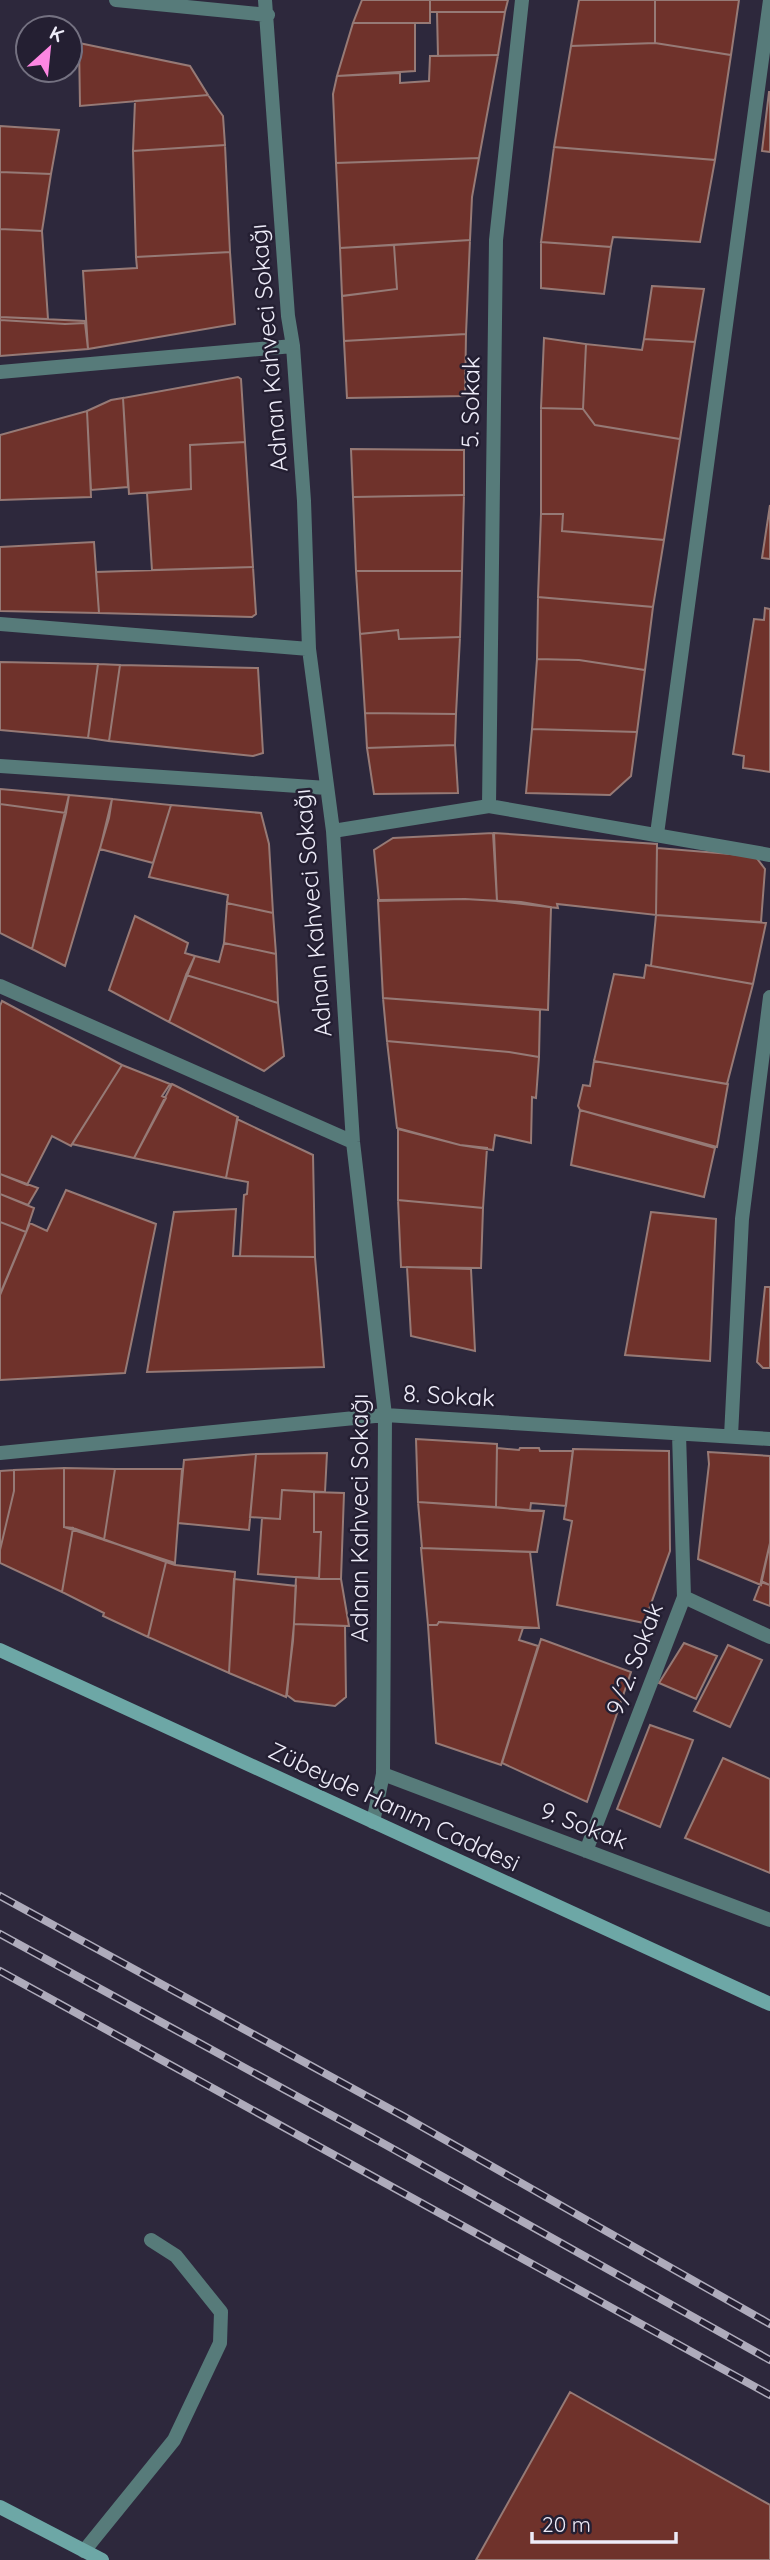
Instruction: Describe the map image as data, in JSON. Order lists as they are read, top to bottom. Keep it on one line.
{"streets":{"main road":["Zübeyde Hanım Caddesi"],"street":["Adnan Kahveci Sokağı","5. Sokak","8. Sokak","9/2. Sokak","9. Sokak"]},"crossings":[["Adnan Kahveci Sokağı","8. Sokak"],["Adnan Kahveci Sokağı","Zübeyde Hanım Caddesi"],["Adnan Kahveci Sokağı","9. Sokak"],["8. Sokak","9/2. Sokak"],["9/2. Sokak","9. Sokak"]],"scale_bar":"20 m","north":"top right"}
